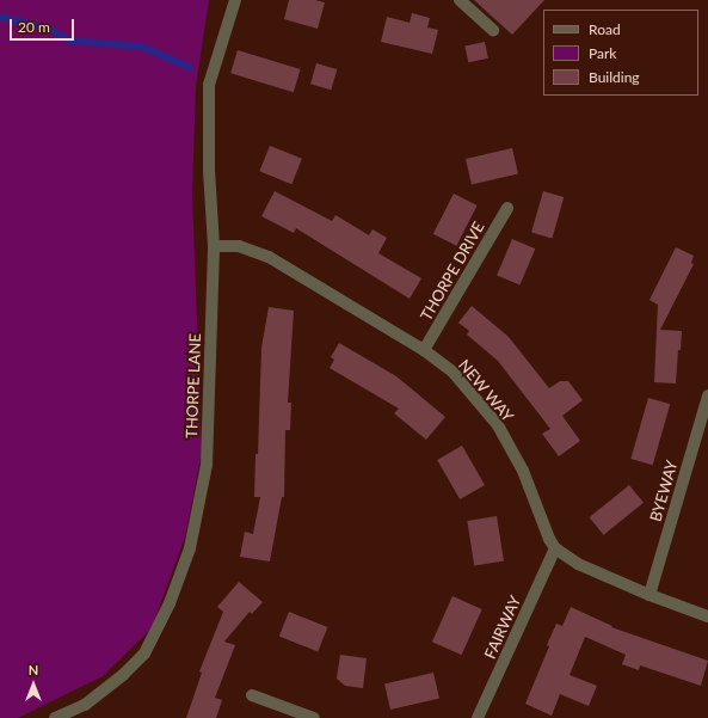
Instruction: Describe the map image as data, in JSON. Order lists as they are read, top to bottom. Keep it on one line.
{"streets":{"street":["THORPE DRIVE","THORPE LANE","NEW WAY","BYEWAY","FAIRWAY"]},"crossings":[["THORPE DRIVE","NEW WAY"],["THORPE LANE","NEW WAY"],["NEW WAY","BYEWAY"],["NEW WAY","FAIRWAY"]],"legend":["Road","Park","Building"],"scale_bar":"20 m","north":"top"}
